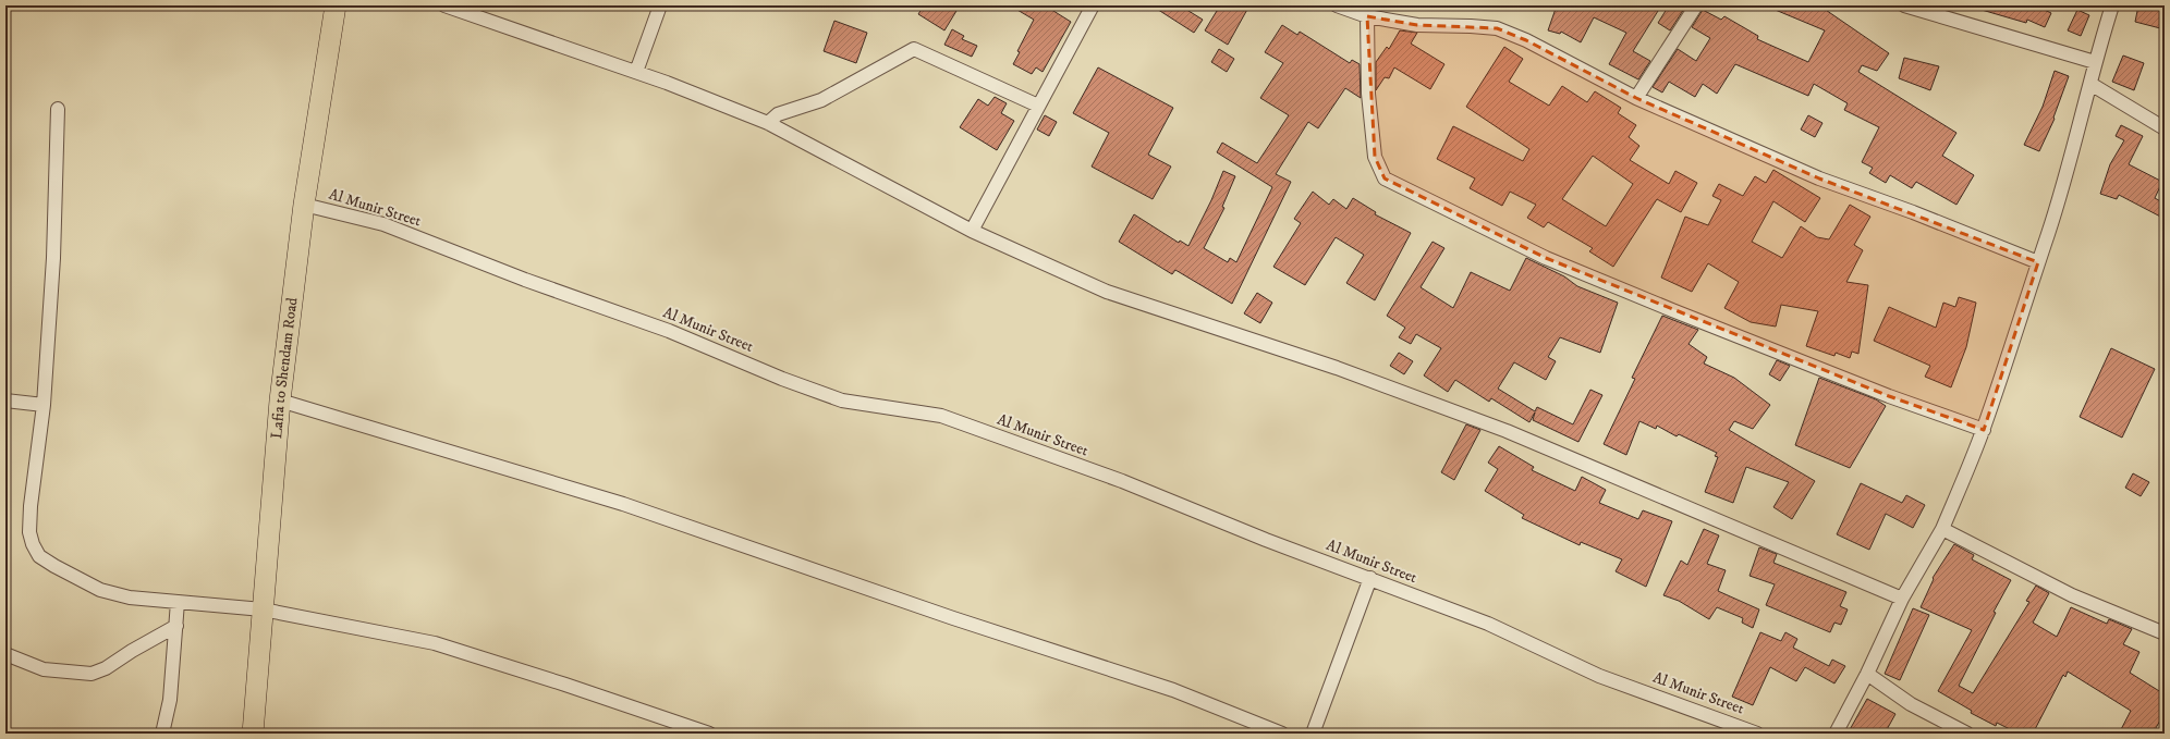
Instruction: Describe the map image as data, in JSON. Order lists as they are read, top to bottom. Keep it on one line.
{"streets":{"main road":["Lafia to Shendam Road"],"street":["Al Munir Street"]},"crossings":[["Al Munir Street","Lafia to Shendam Road"]]}
